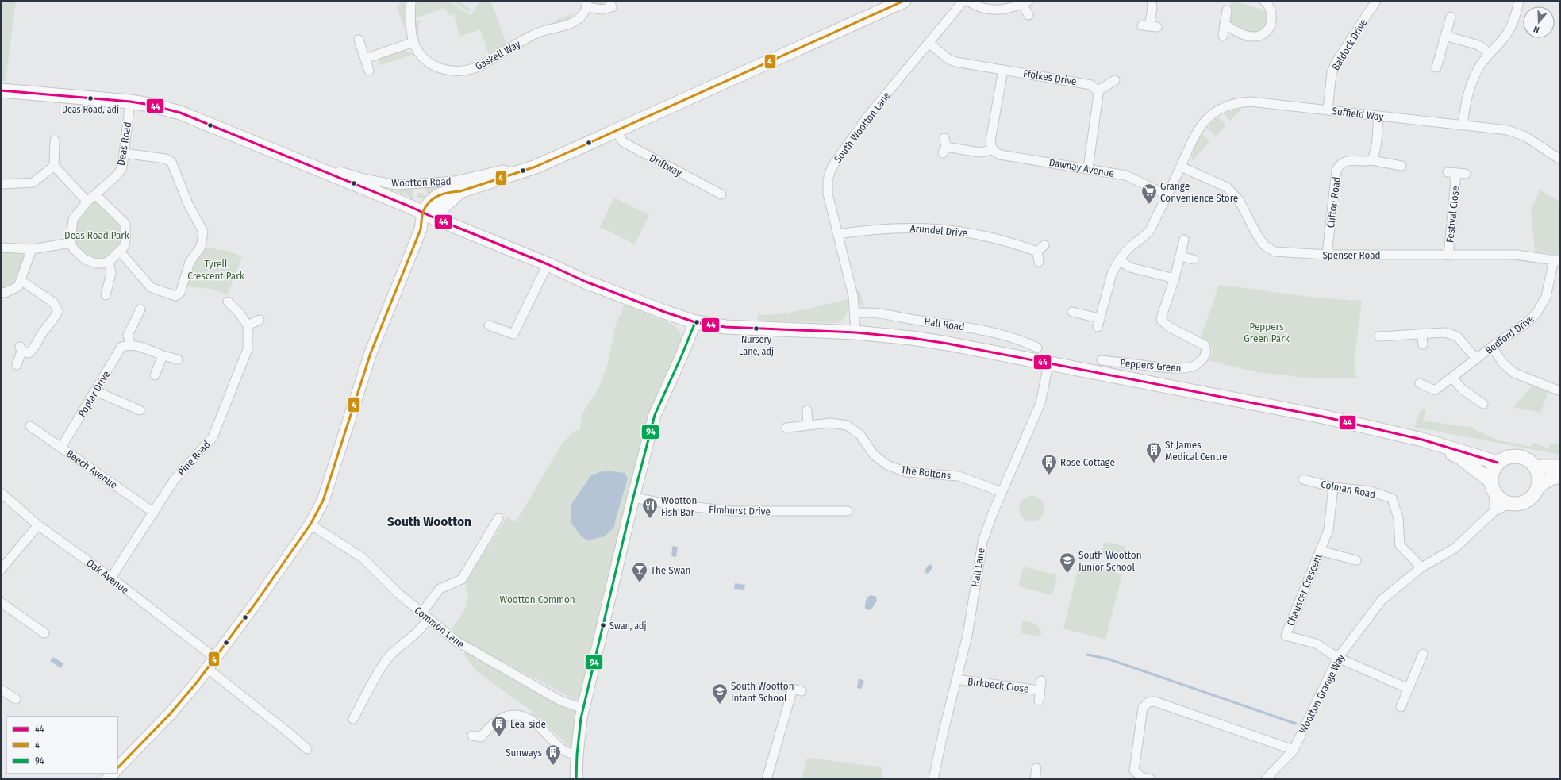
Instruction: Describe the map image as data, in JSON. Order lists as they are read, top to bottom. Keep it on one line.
{"streets":{"main road":["Wootton Road"],"street":["Baldock Drive","Gaskell Way","Ffolkes Drive","Suffield Way","South Wootton Lane","Deas Road","Driftway","Dawnay Avenue","Clifton Road","Festival Close","Arundel Drive","Spenser Road","Hall Road","Bedford Drive","Peppers Green","Poplar Drive","Pine Road","Beech Avenue","The Boltons","Colman Road","Elmhurst Drive","Hall Lane","Oak Avenue","Chauscer Crescent","Common Lane","Birkbeck Close","Wootton Grange Way"]},"crossings":[["Baldock Drive","Suffield Way"],["Ffolkes Drive","South Wootton Lane"],["Suffield Way","Spenser Road"],["South Wootton Lane","Arundel Drive"],["South Wootton Lane","Hall Road"],["Driftway","Wootton Road"],["Clifton Road","Spenser Road"],["Festival Close","Spenser Road"],["Spenser Road","Bedford Drive"],["Poplar Drive","Beech Avenue"],["Pine Road","Beech Avenue"],["Pine Road","Oak Avenue"],["The Boltons","Hall Lane"],["Colman Road","Chauscer Crescent"],["Colman Road","Wootton Grange Way"],["Hall Lane","Birkbeck Close"],["Chauscer Crescent","Wootton Grange Way"]],"districts":["South Wootton"],"parks":["Deas Road Park","Tyrell Crescent Park","Peppers Green Park","Wootton Common"],"places":{"other":["Deas Road, adj","Nursery Lane, adj","Swan, adj"],"supermarket":["Grange Convenience Store"],"building":["St James Medical Centre","Rose Cottage","Lea-side","Sunways"],"restaurant":["Wootton Fish Bar"],"school or university":["South Wootton Junior School","South Wootton Infant School"],"bar":["The Swan"]},"lines":["transit line 4","transit line 44","transit line 94"],"legend":["44","4","94"],"north":"bottom"}
